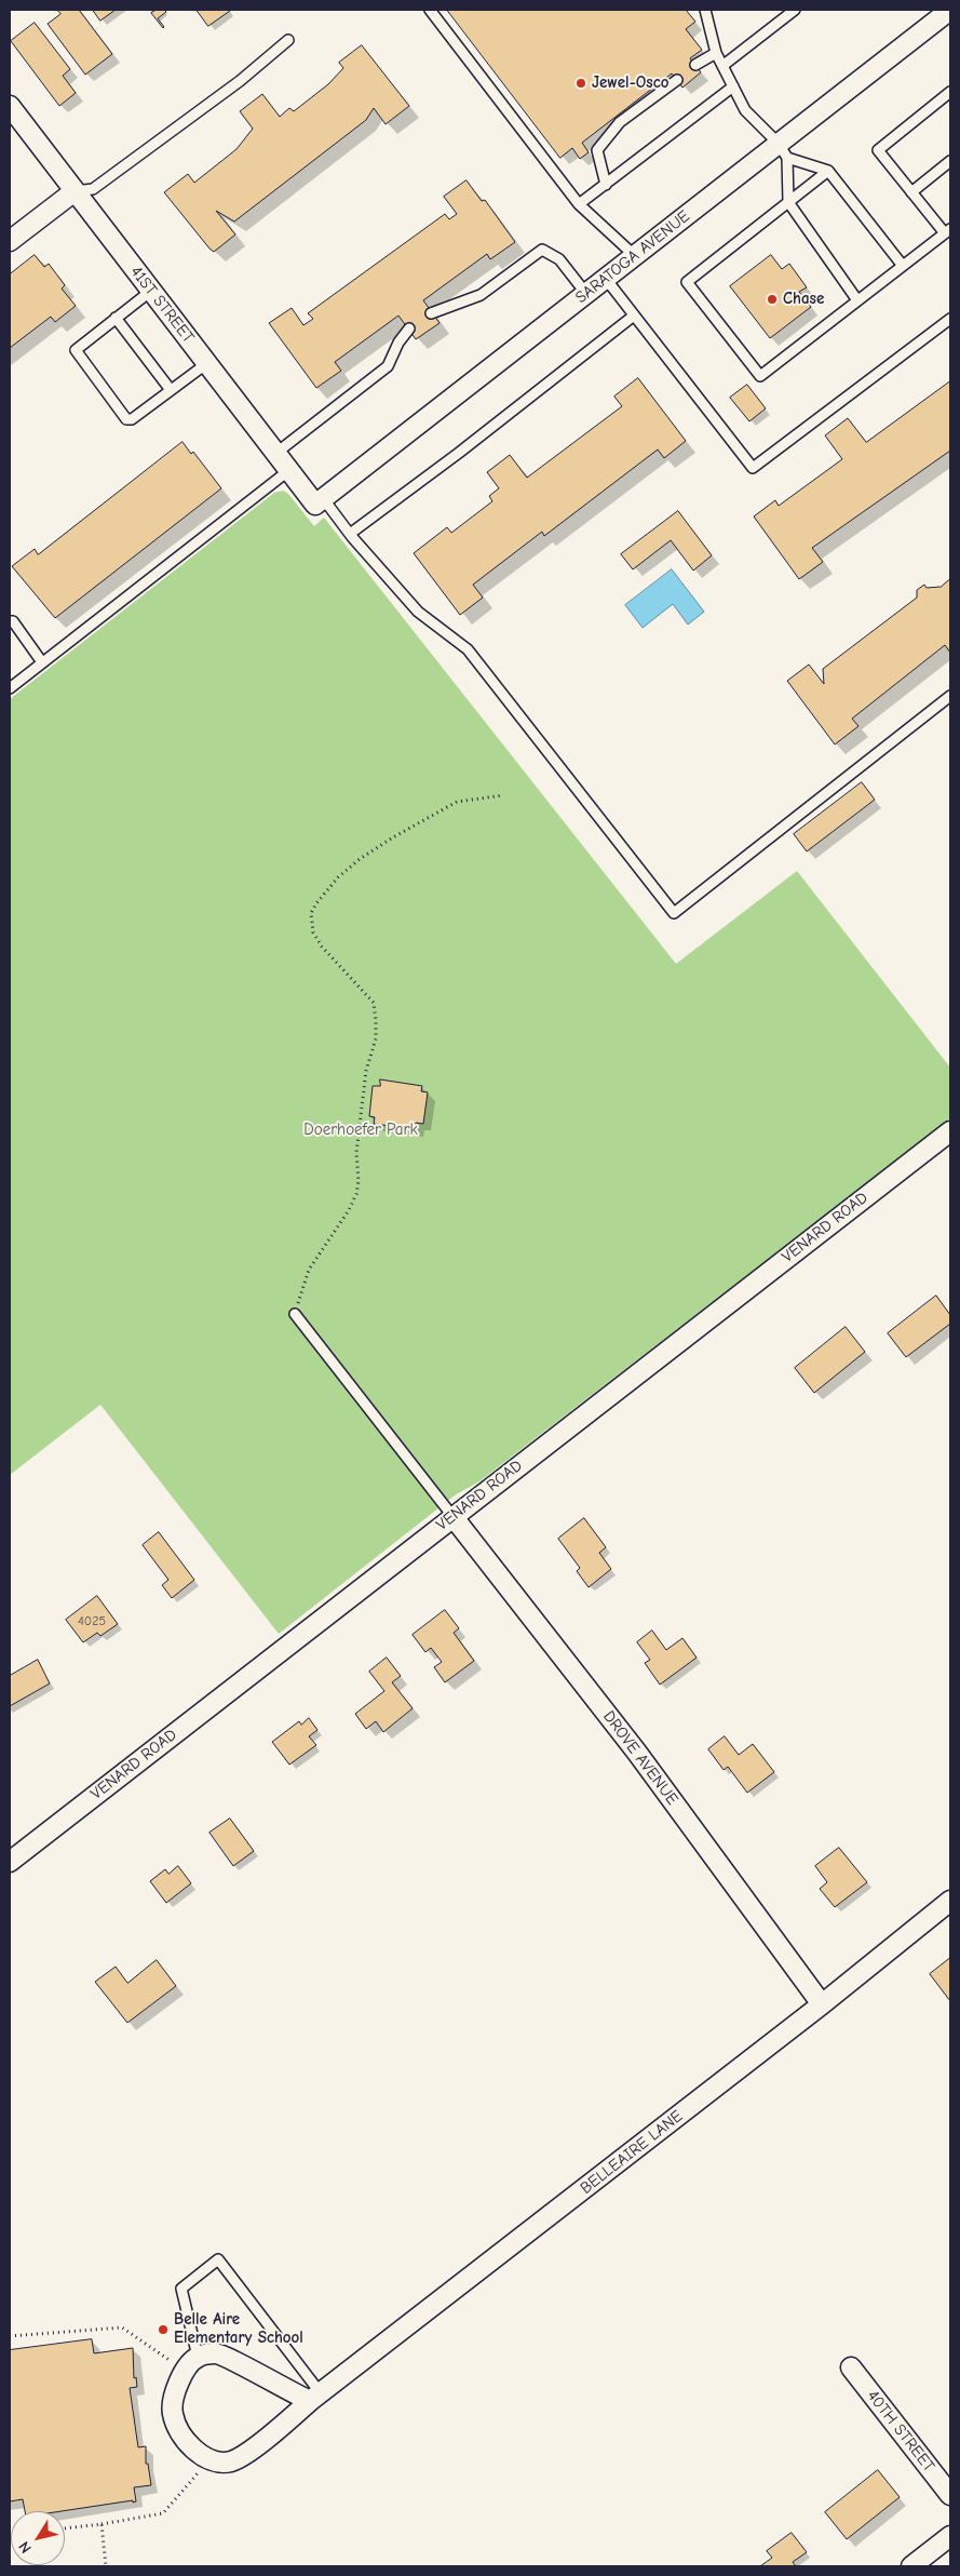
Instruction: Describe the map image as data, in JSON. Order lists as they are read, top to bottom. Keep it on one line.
{"streets":{"street":["SARATOGA AVENUE","41ST STREET","VENARD ROAD","DROVE AVENUE","BELLEAIRE LANE","40TH STREET"]},"crossings":[["SARATOGA AVENUE","41ST STREET"],["VENARD ROAD","DROVE AVENUE"],["DROVE AVENUE","BELLEAIRE LANE"]],"parks":["Doerhoefer Park"],"places":["Jewel-Osco","Chase","Belle Aire Elementary School"],"house_numbers":["4025"],"north":"bottom left"}
